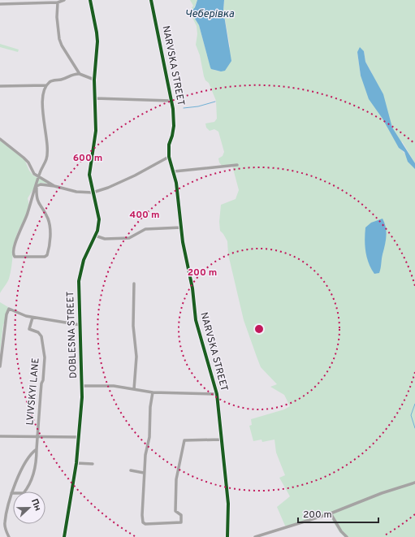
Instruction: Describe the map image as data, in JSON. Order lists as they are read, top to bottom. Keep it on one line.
{"streets":{"street":["NARVSKA STREET","DOBLESNA STREET","LVIVSKYI LANE"]},"crossings":[["NARVSKA STREET","DOBLESNA STREET"],["DOBLESNA STREET","LVIVSKYI LANE"]],"water":["Чеберівка"],"scale_bar":"200 m","north":"right","rings":["600 m","400 m","200 m"]}
